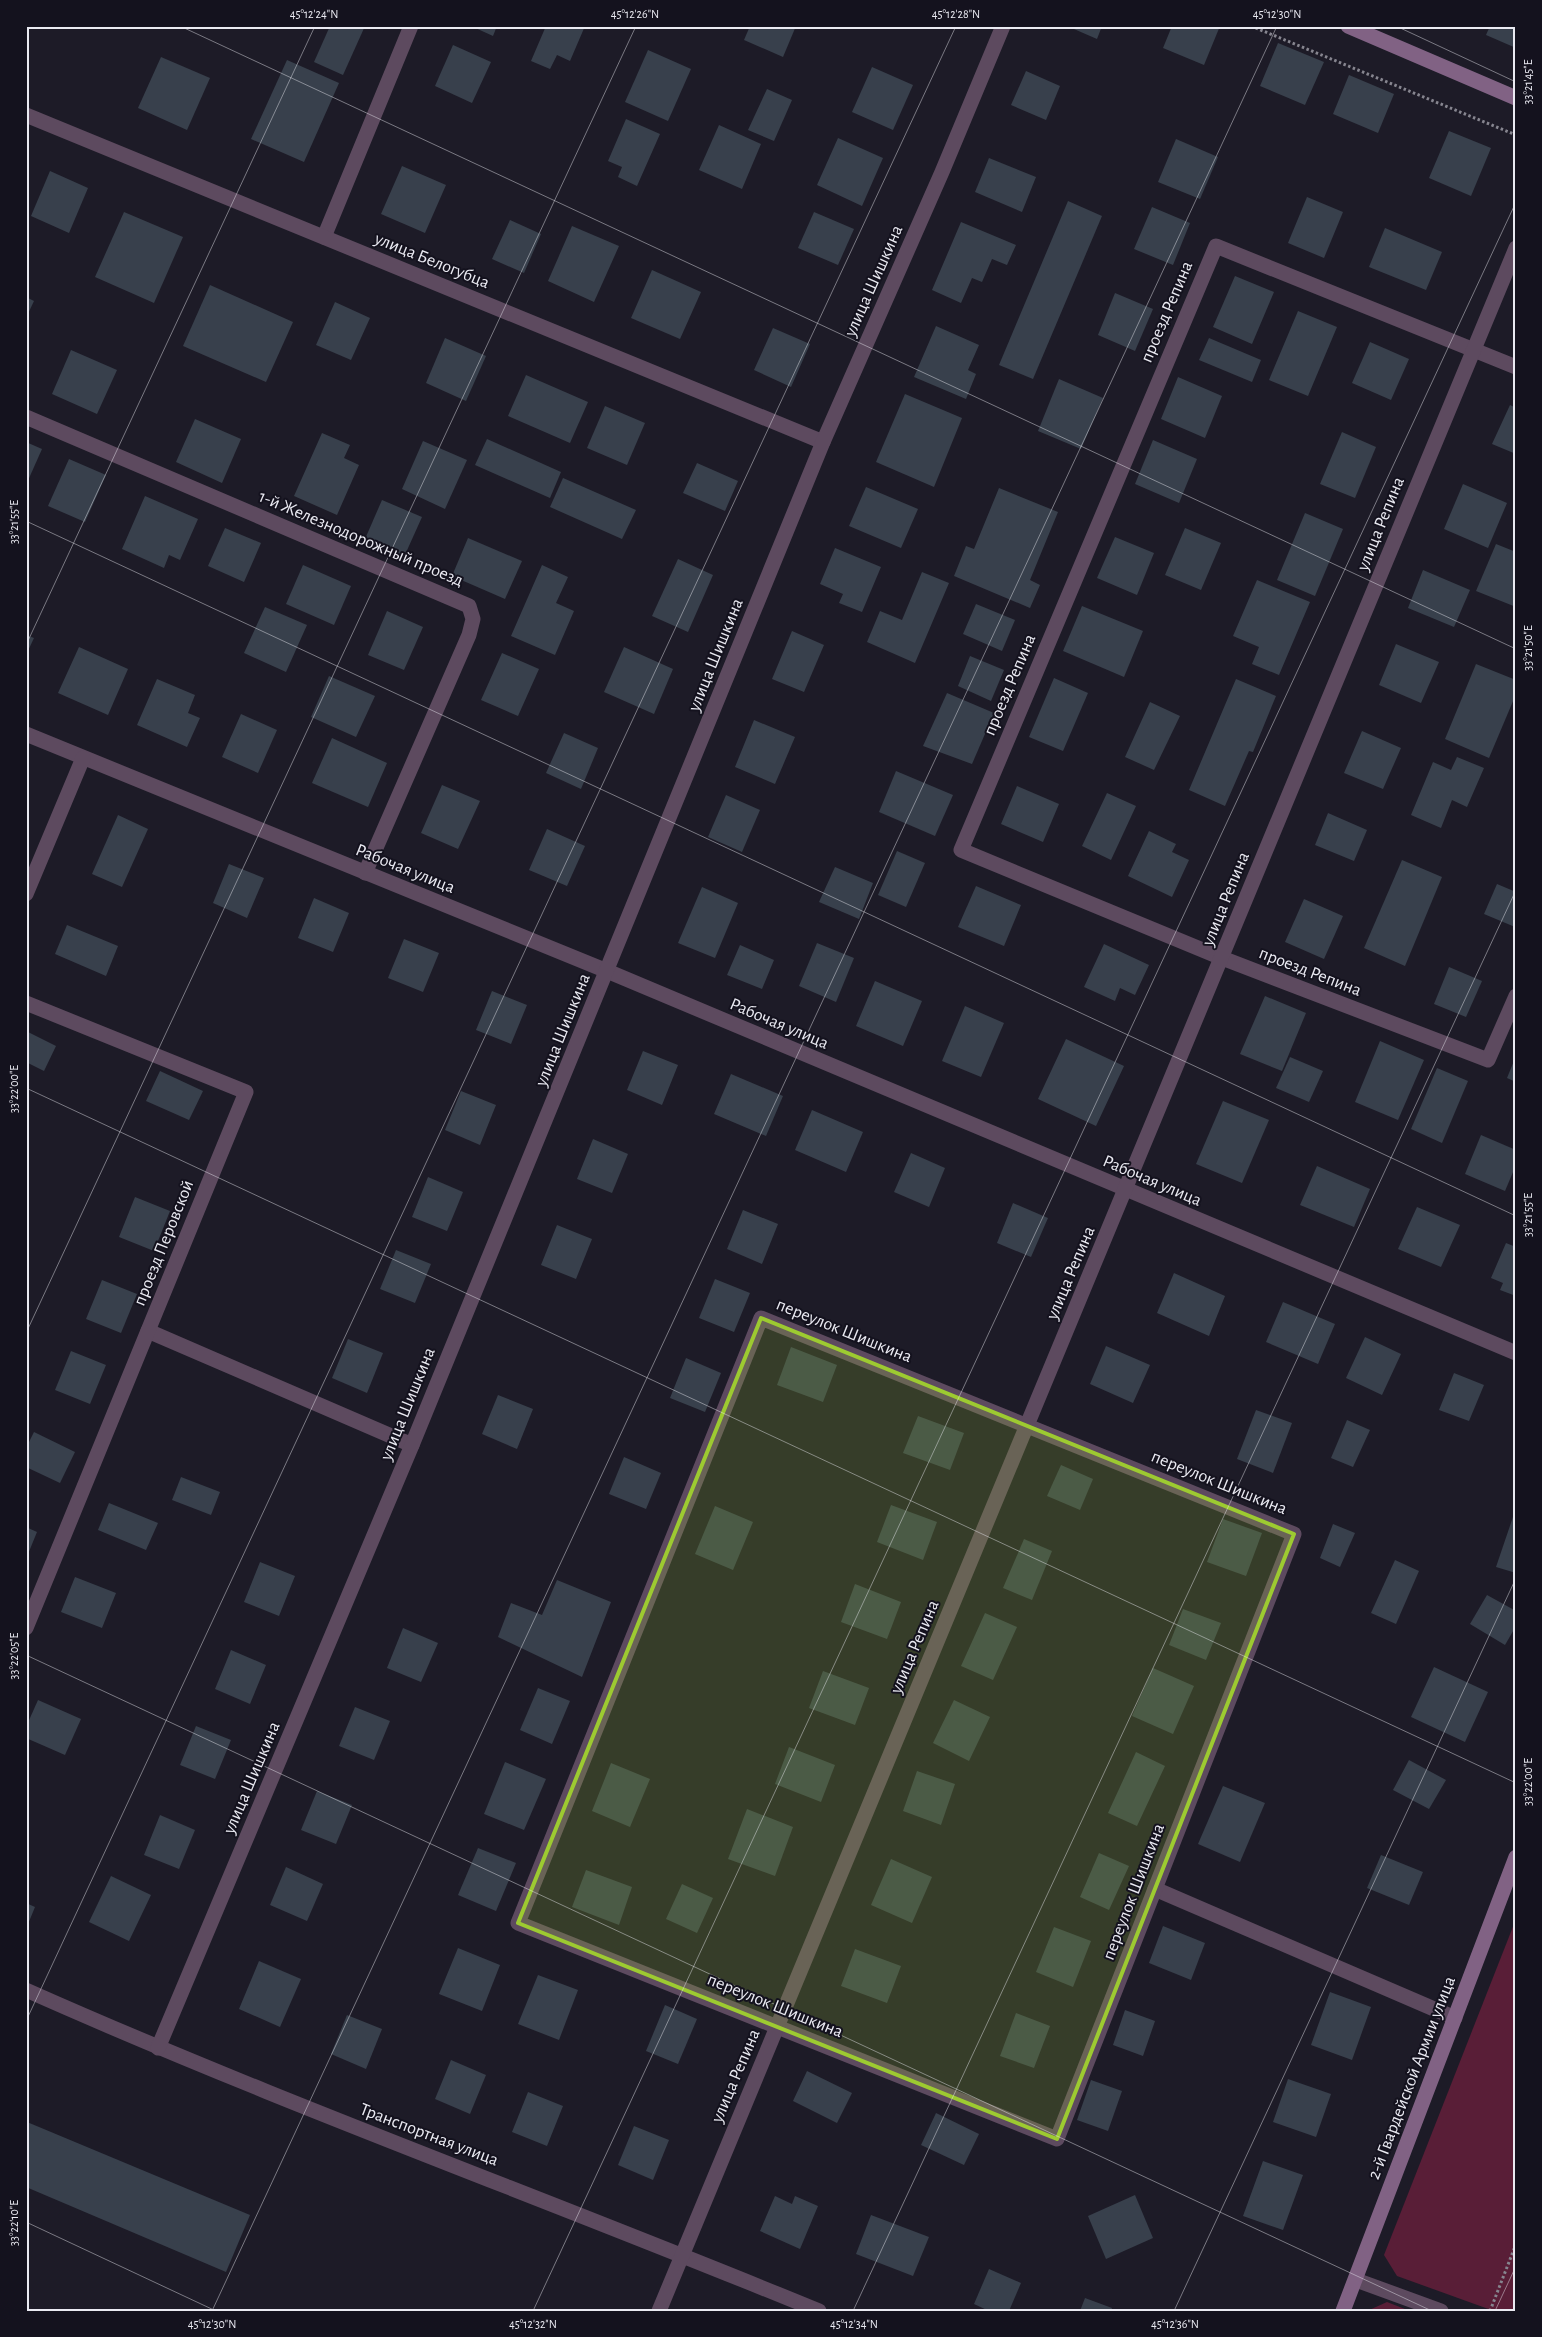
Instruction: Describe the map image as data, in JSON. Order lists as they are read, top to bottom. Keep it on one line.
{"streets":{"main road":["2-й Гвардейской Армии улица"],"street":["улица Белогубца","улица Шишкина","проезд Репина","улица Репина","1-й Железнодорожный проезд","Рабочая улица","проезд Перовской","переулок Шишкина","Транспортная улица"]},"crossings":[["улица Белогубца","улица Шишкина"],["улица Шишкина","Рабочая улица"],["улица Шишкина","Транспортная улица"],["проезд Репина","улица Репина"],["улица Репина","Рабочая улица"],["улица Репина","переулок Шишкина"],["улица Репина","Транспортная улица"],["1-й Железнодорожный проезд","Рабочая улица"]],"coordinates":["45°12'24\"N","45°12'26\"N","45°12'28\"N","45°12'30\"N","33°21'45\"E","33°21'55\"E","33°21'50\"E","33°22'00\"E","33°22'05\"E","33°22'10\"E","45°12'32\"N","45°12'34\"N","45°12'36\"N"]}
